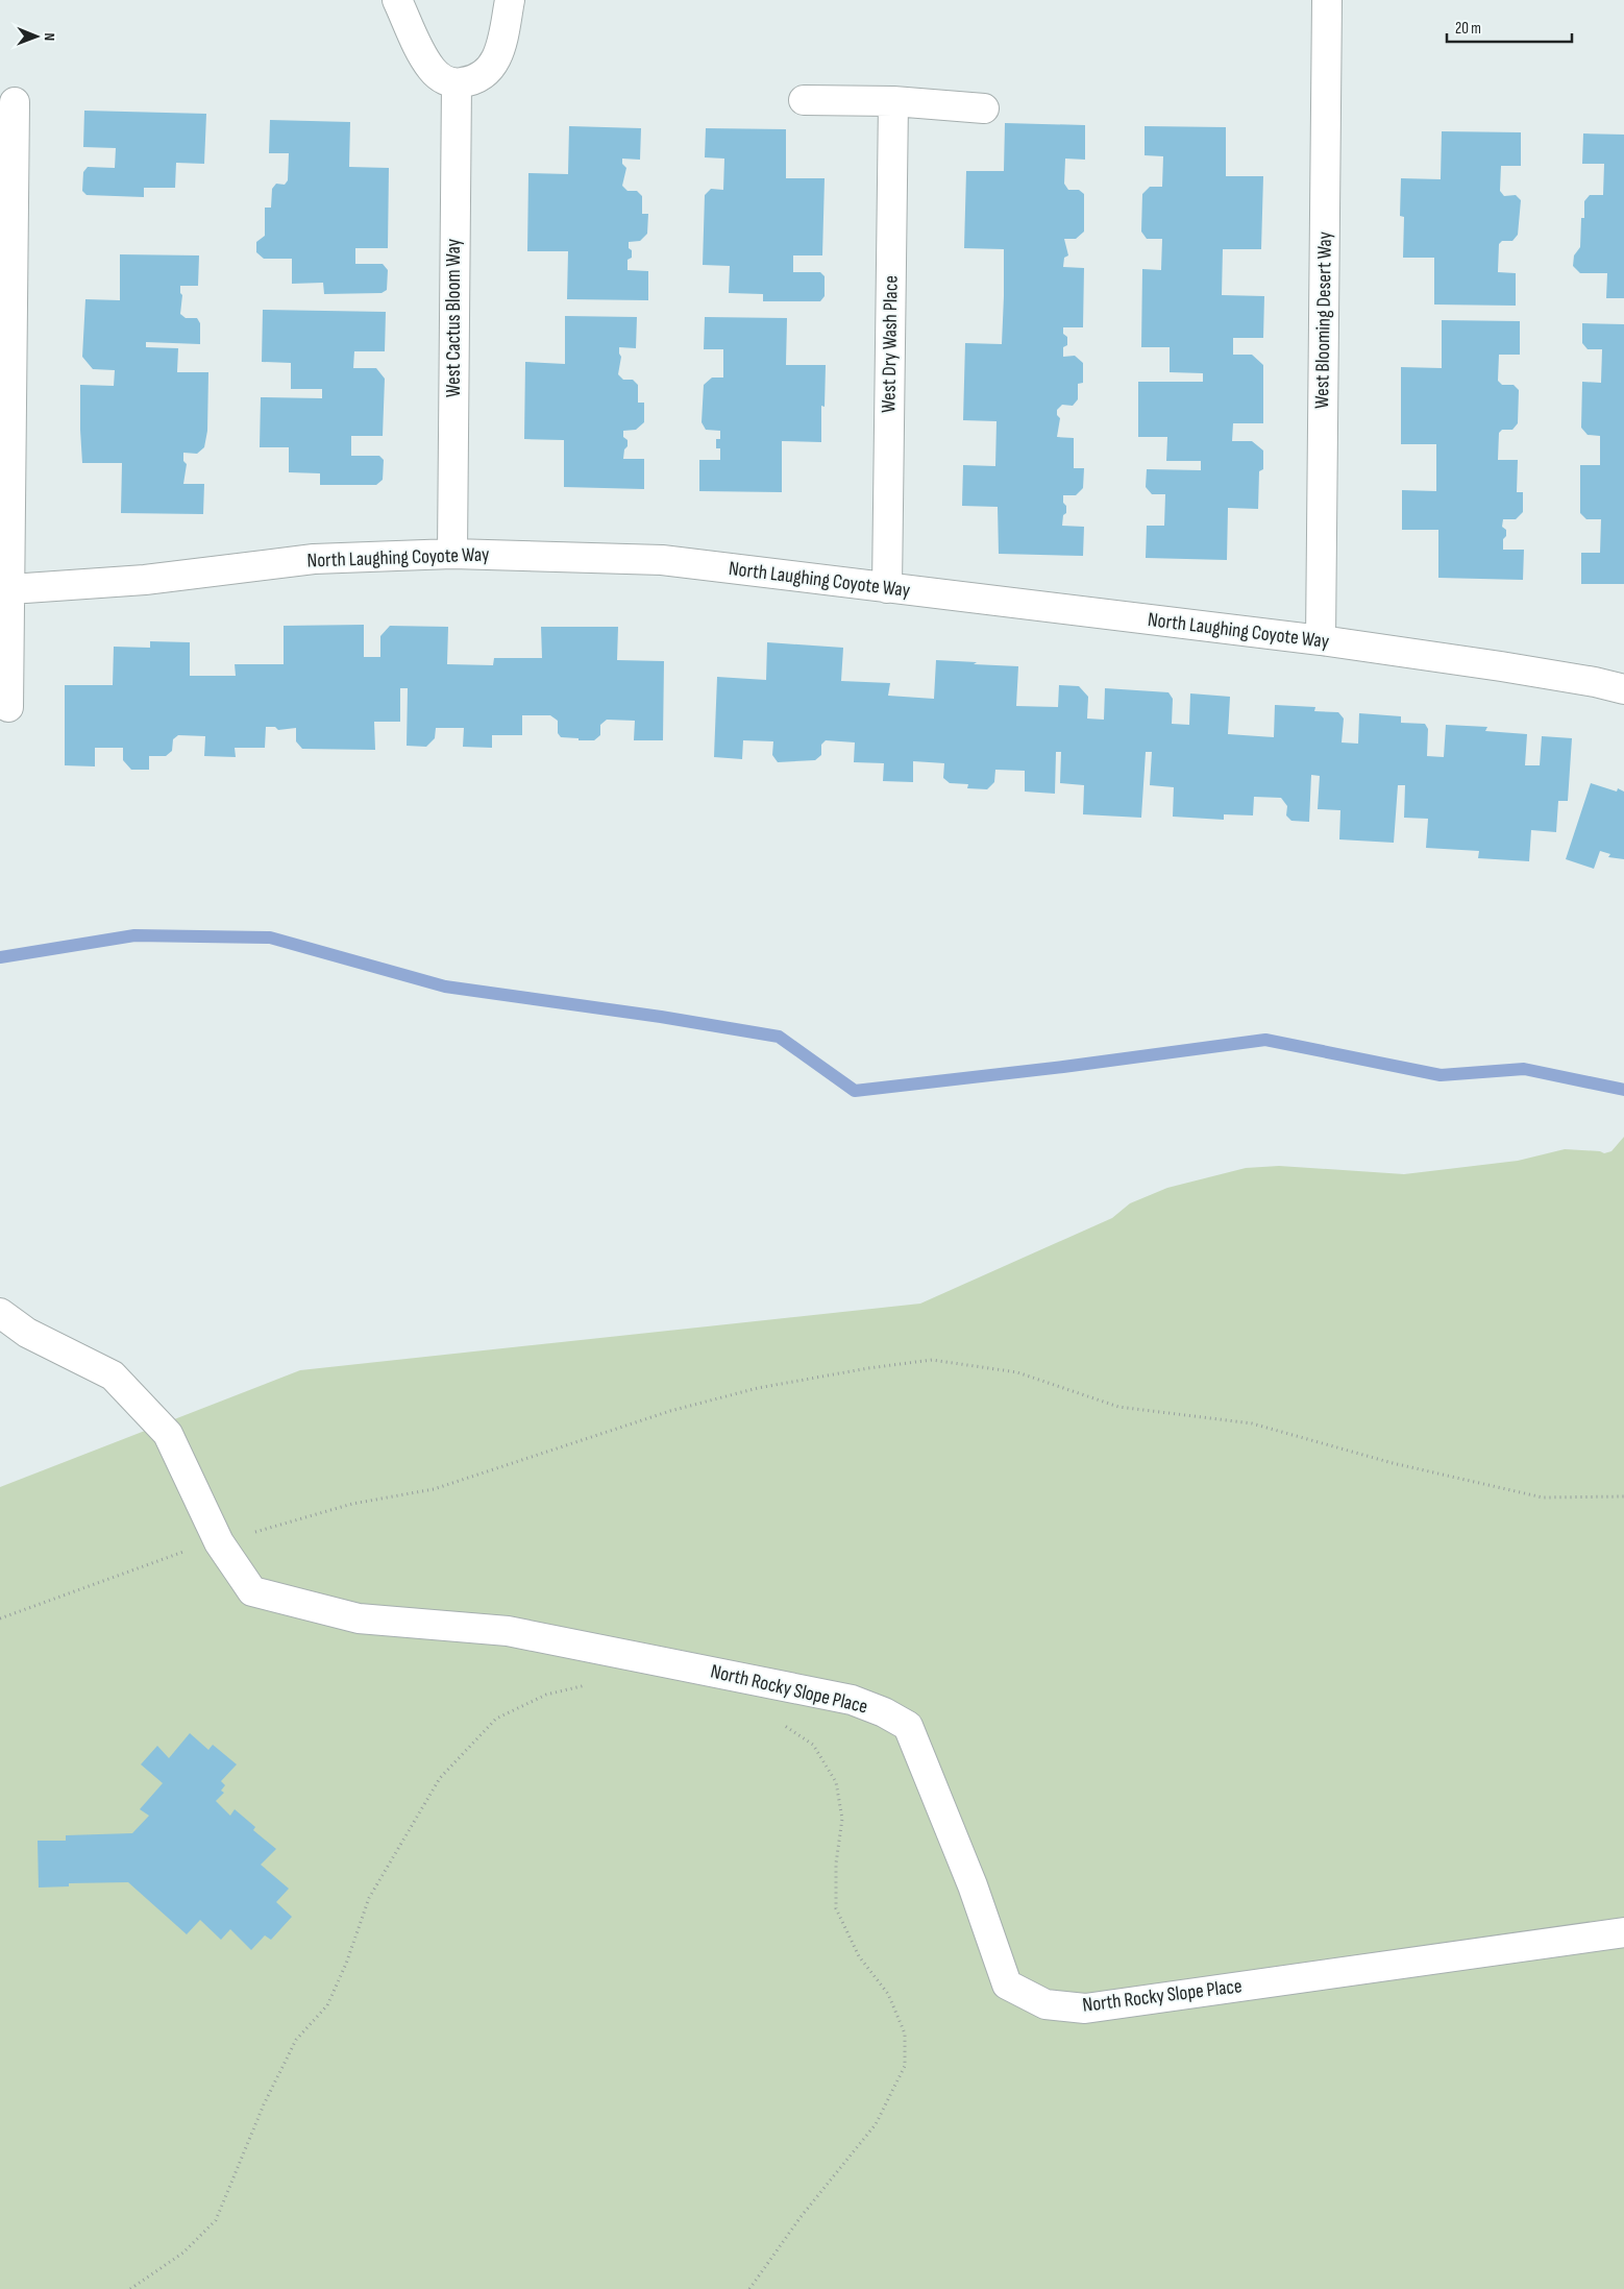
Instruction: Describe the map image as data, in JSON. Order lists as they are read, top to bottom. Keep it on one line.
{"streets":{"street":["West Cactus Bloom Way","West Blooming Desert Way","West Dry Wash Place","North Laughing Coyote Way","North Rocky Slope Place"]},"crossings":[["West Cactus Bloom Way","North Laughing Coyote Way"],["West Blooming Desert Way","North Laughing Coyote Way"],["West Dry Wash Place","North Laughing Coyote Way"]],"scale_bar":"20 m","north":"right"}
